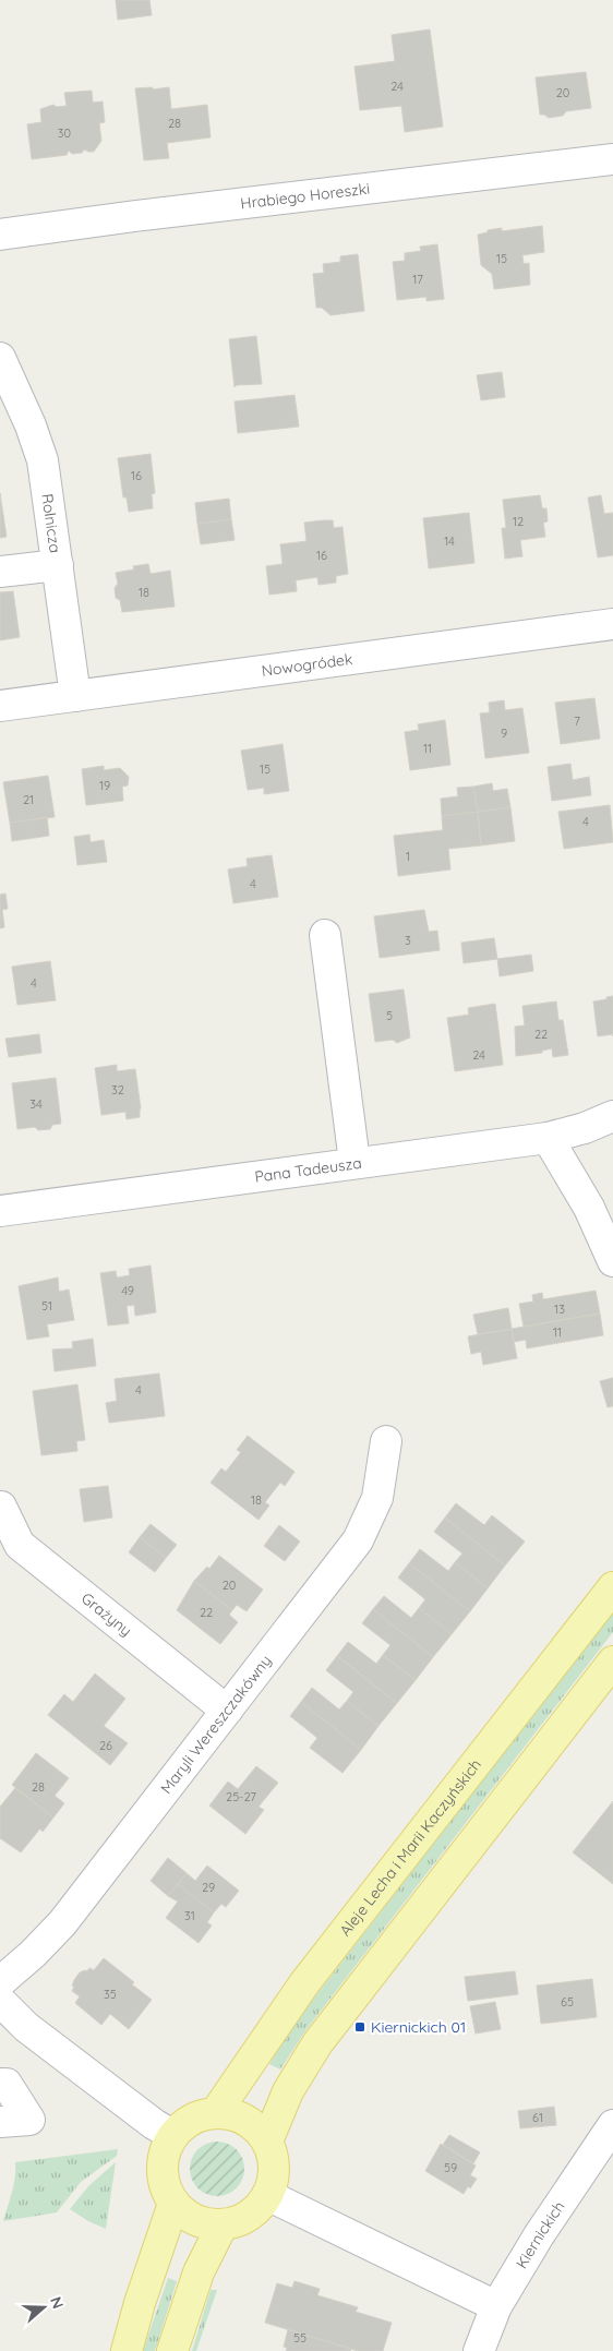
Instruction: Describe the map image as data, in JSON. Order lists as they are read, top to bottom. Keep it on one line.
{"streets":{"main road":["Aleje Lecha i Marii Kaczyńskich"],"street":["Hrabiego Horeszki","Rolnicza","Nowogródek","Pana Tadeusza","Grażyny","Maryli Wereszczakówny","Kiernickich"]},"crossings":[["Rolnicza","Nowogródek"],["Grażyny","Maryli Wereszczakówny"]],"places":{"transit":["Kiernickich 01"]},"house_numbers":["24","20","28","30","15","17","16","12","14","16","18","7","9","11","15","19","21","4","1","4","3","4","5","22","24","32","34","49","51","13","11","4","18","20","22","26","28","25-27","29","31","35","65","61","59","55"],"north":"right"}
